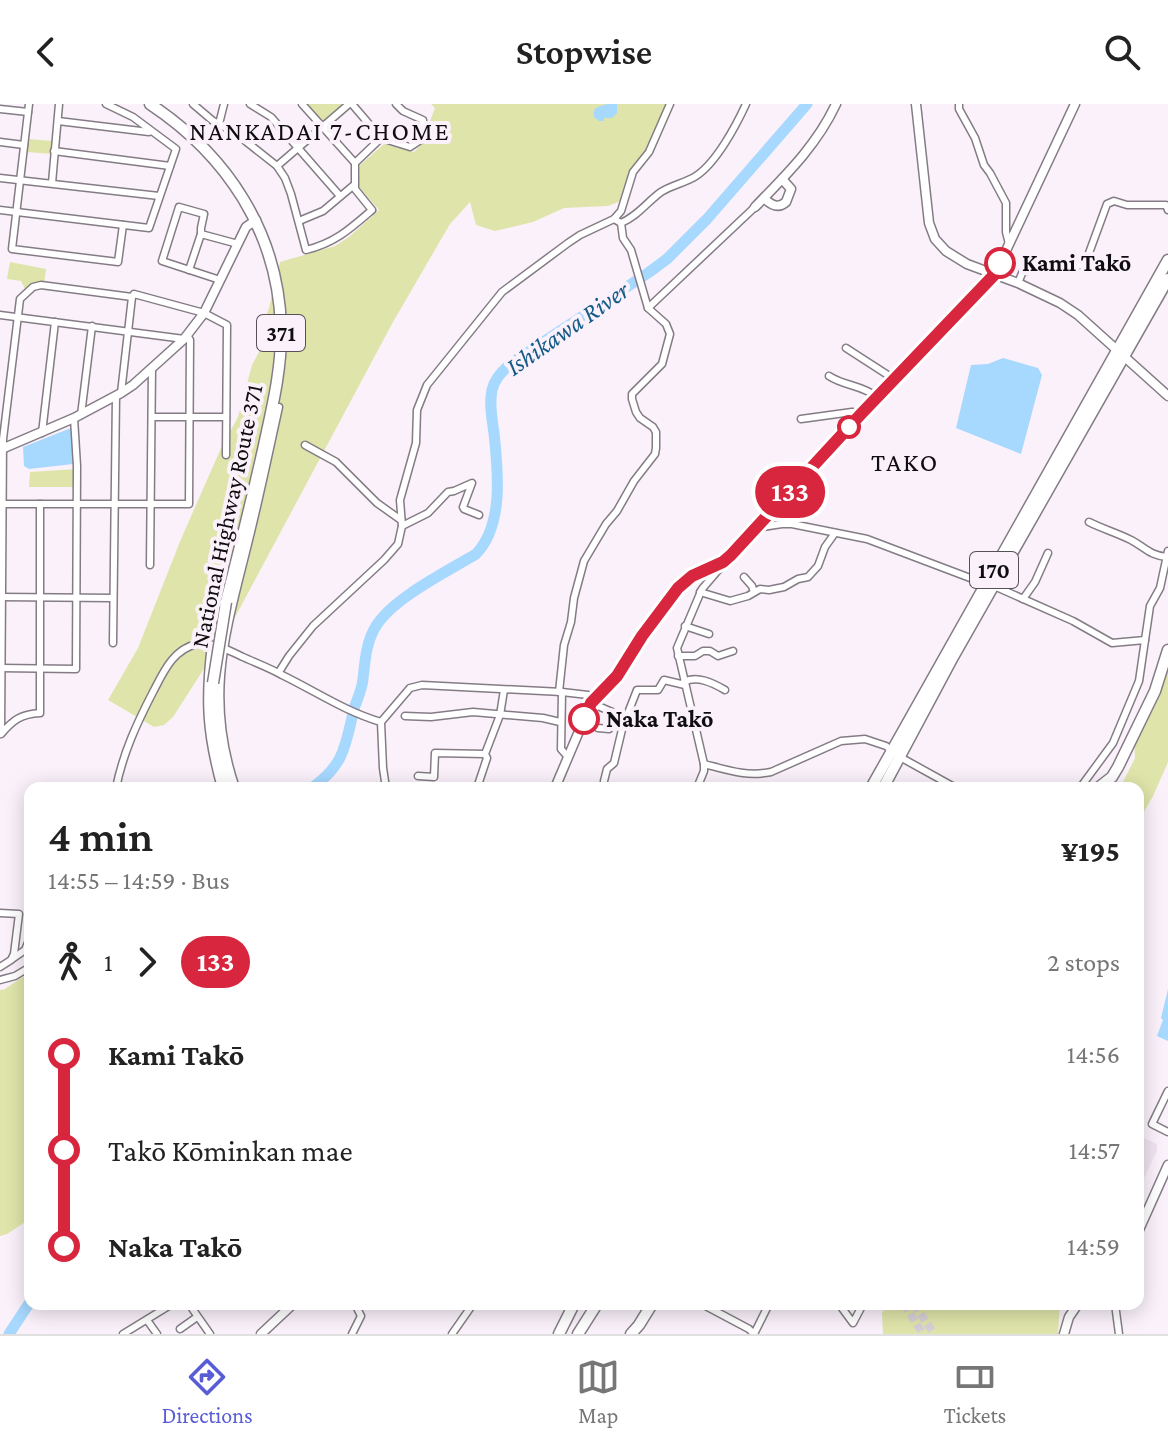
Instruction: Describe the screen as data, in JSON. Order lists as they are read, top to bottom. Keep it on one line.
{"streets":{"highway":["371","National Highway Route 371","170"]},"crossings":[["371","National Highway Route 371"]],"districts":["NANKADAI 7-CHOME","TAKO"],"water":["Ishikawa River"],"places":["Kami Takō","Naka Takō"],"lines":["bus line 133"],"page":{"header":"Stopwise","on_map":"133","heading":["4 min","14:55 – 14:59 · Bus","¥195"],"legs":["1","133","2 stops"],"list":[{"name":"Kami Takō","value":"14:56"},{"name":"Takō Kōminkan mae","value":"14:57"},{"name":"Naka Takō","value":"14:59"}],"tabs":["Directions","Map","Tickets"]}}
